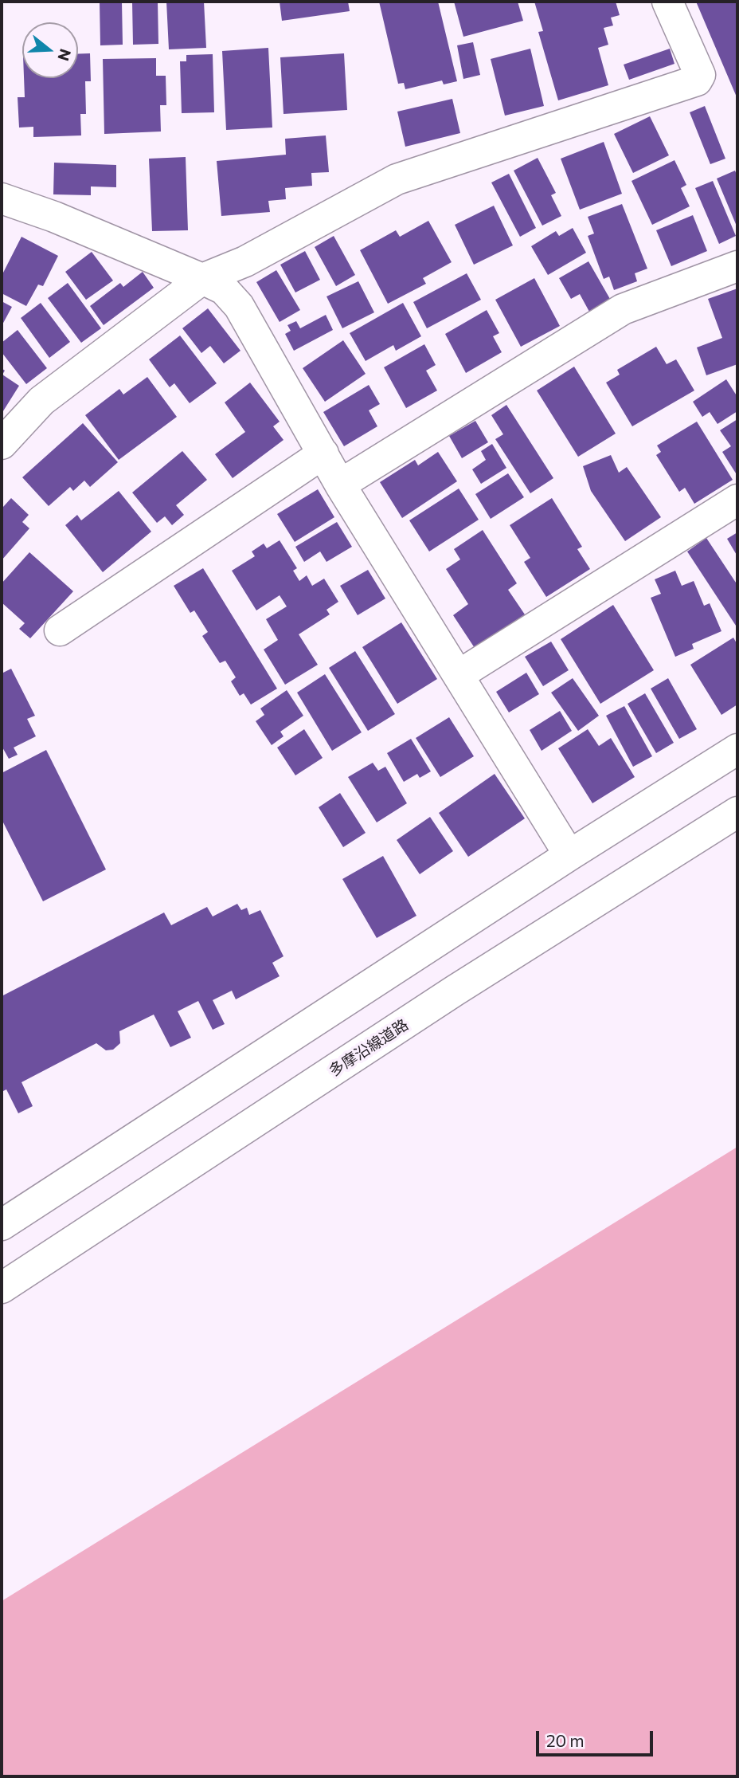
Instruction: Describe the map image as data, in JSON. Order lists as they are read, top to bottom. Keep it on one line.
{"streets":{"street":["多摩沿線道路"]},"scale_bar":"20 m","north":"right"}
